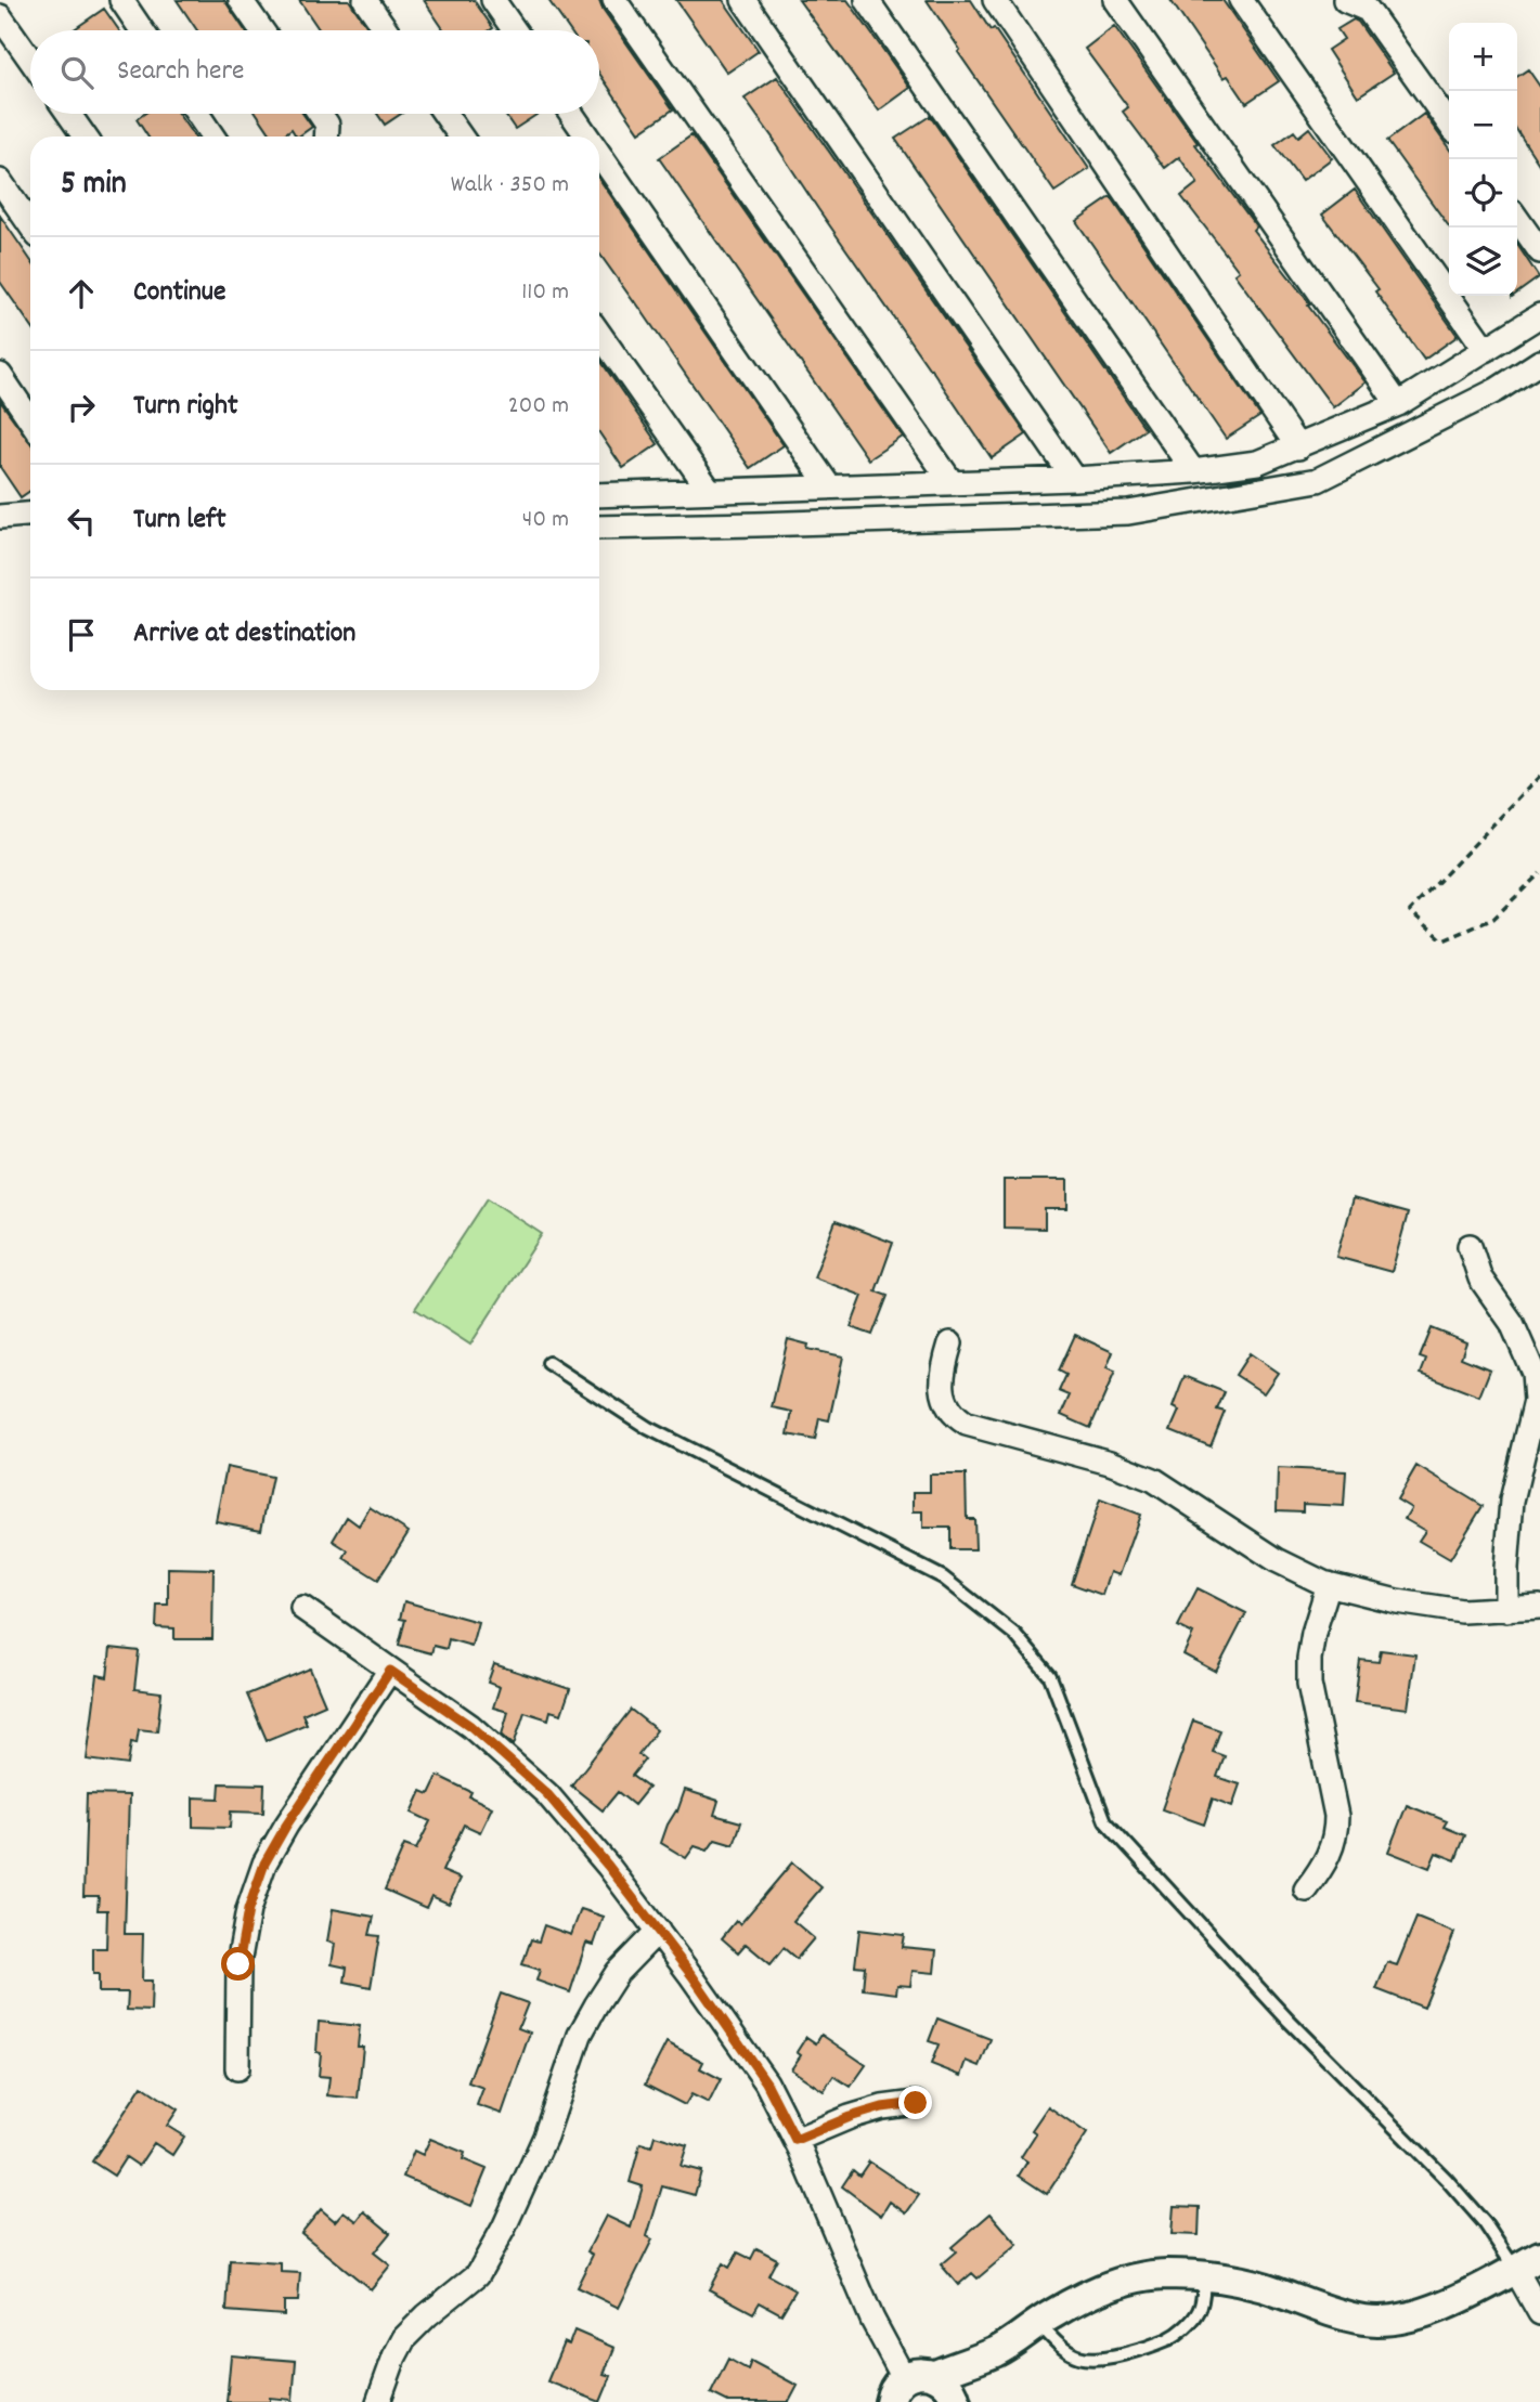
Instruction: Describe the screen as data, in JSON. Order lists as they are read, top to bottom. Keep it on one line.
{"page":{"map_buttons":["+","−"],"search":"Search here","heading":["5 min","Walk · 350 m"],"list":[["Continue","110 m"],["Turn right","200 m"],["Turn left","40 m"],"Arrive at destination"]}}
